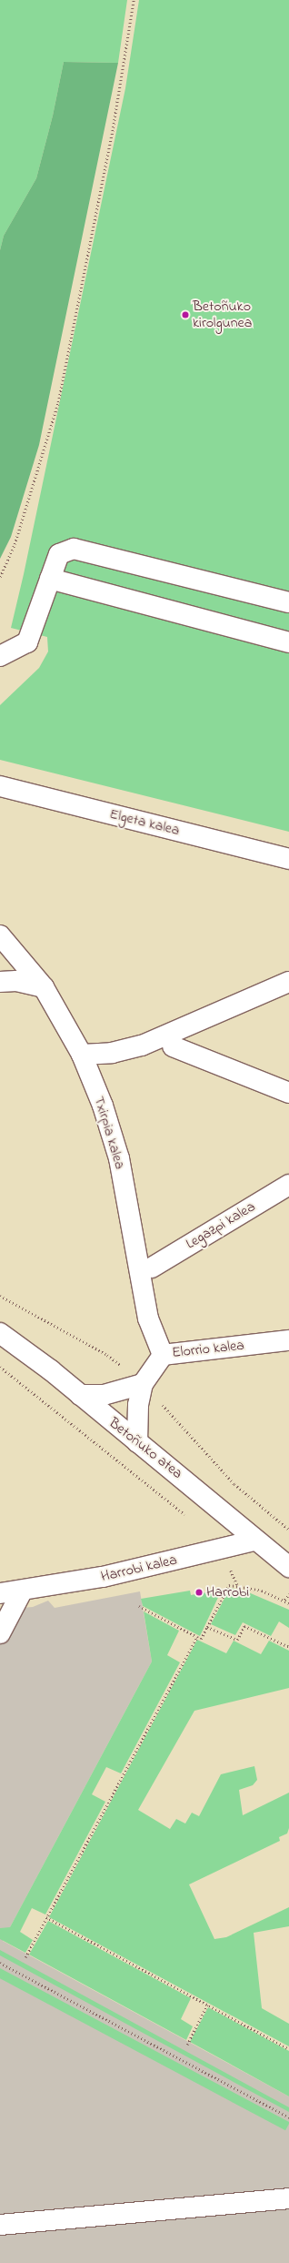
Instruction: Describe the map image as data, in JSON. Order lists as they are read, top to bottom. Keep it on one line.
{"streets":{"street":["Elgeta kalea","Txirpia kalea","Legazpi kalea","Elorrio kalea","Betoñuko atea","Harrobi kalea"]},"crossings":[["Txirpia kalea","Elorrio kalea"],["Elorrio kalea","Betoñuko atea"],["Betoñuko atea","Harrobi kalea"]],"places":["Betoñuko kirolgunea","Harrobi"]}
